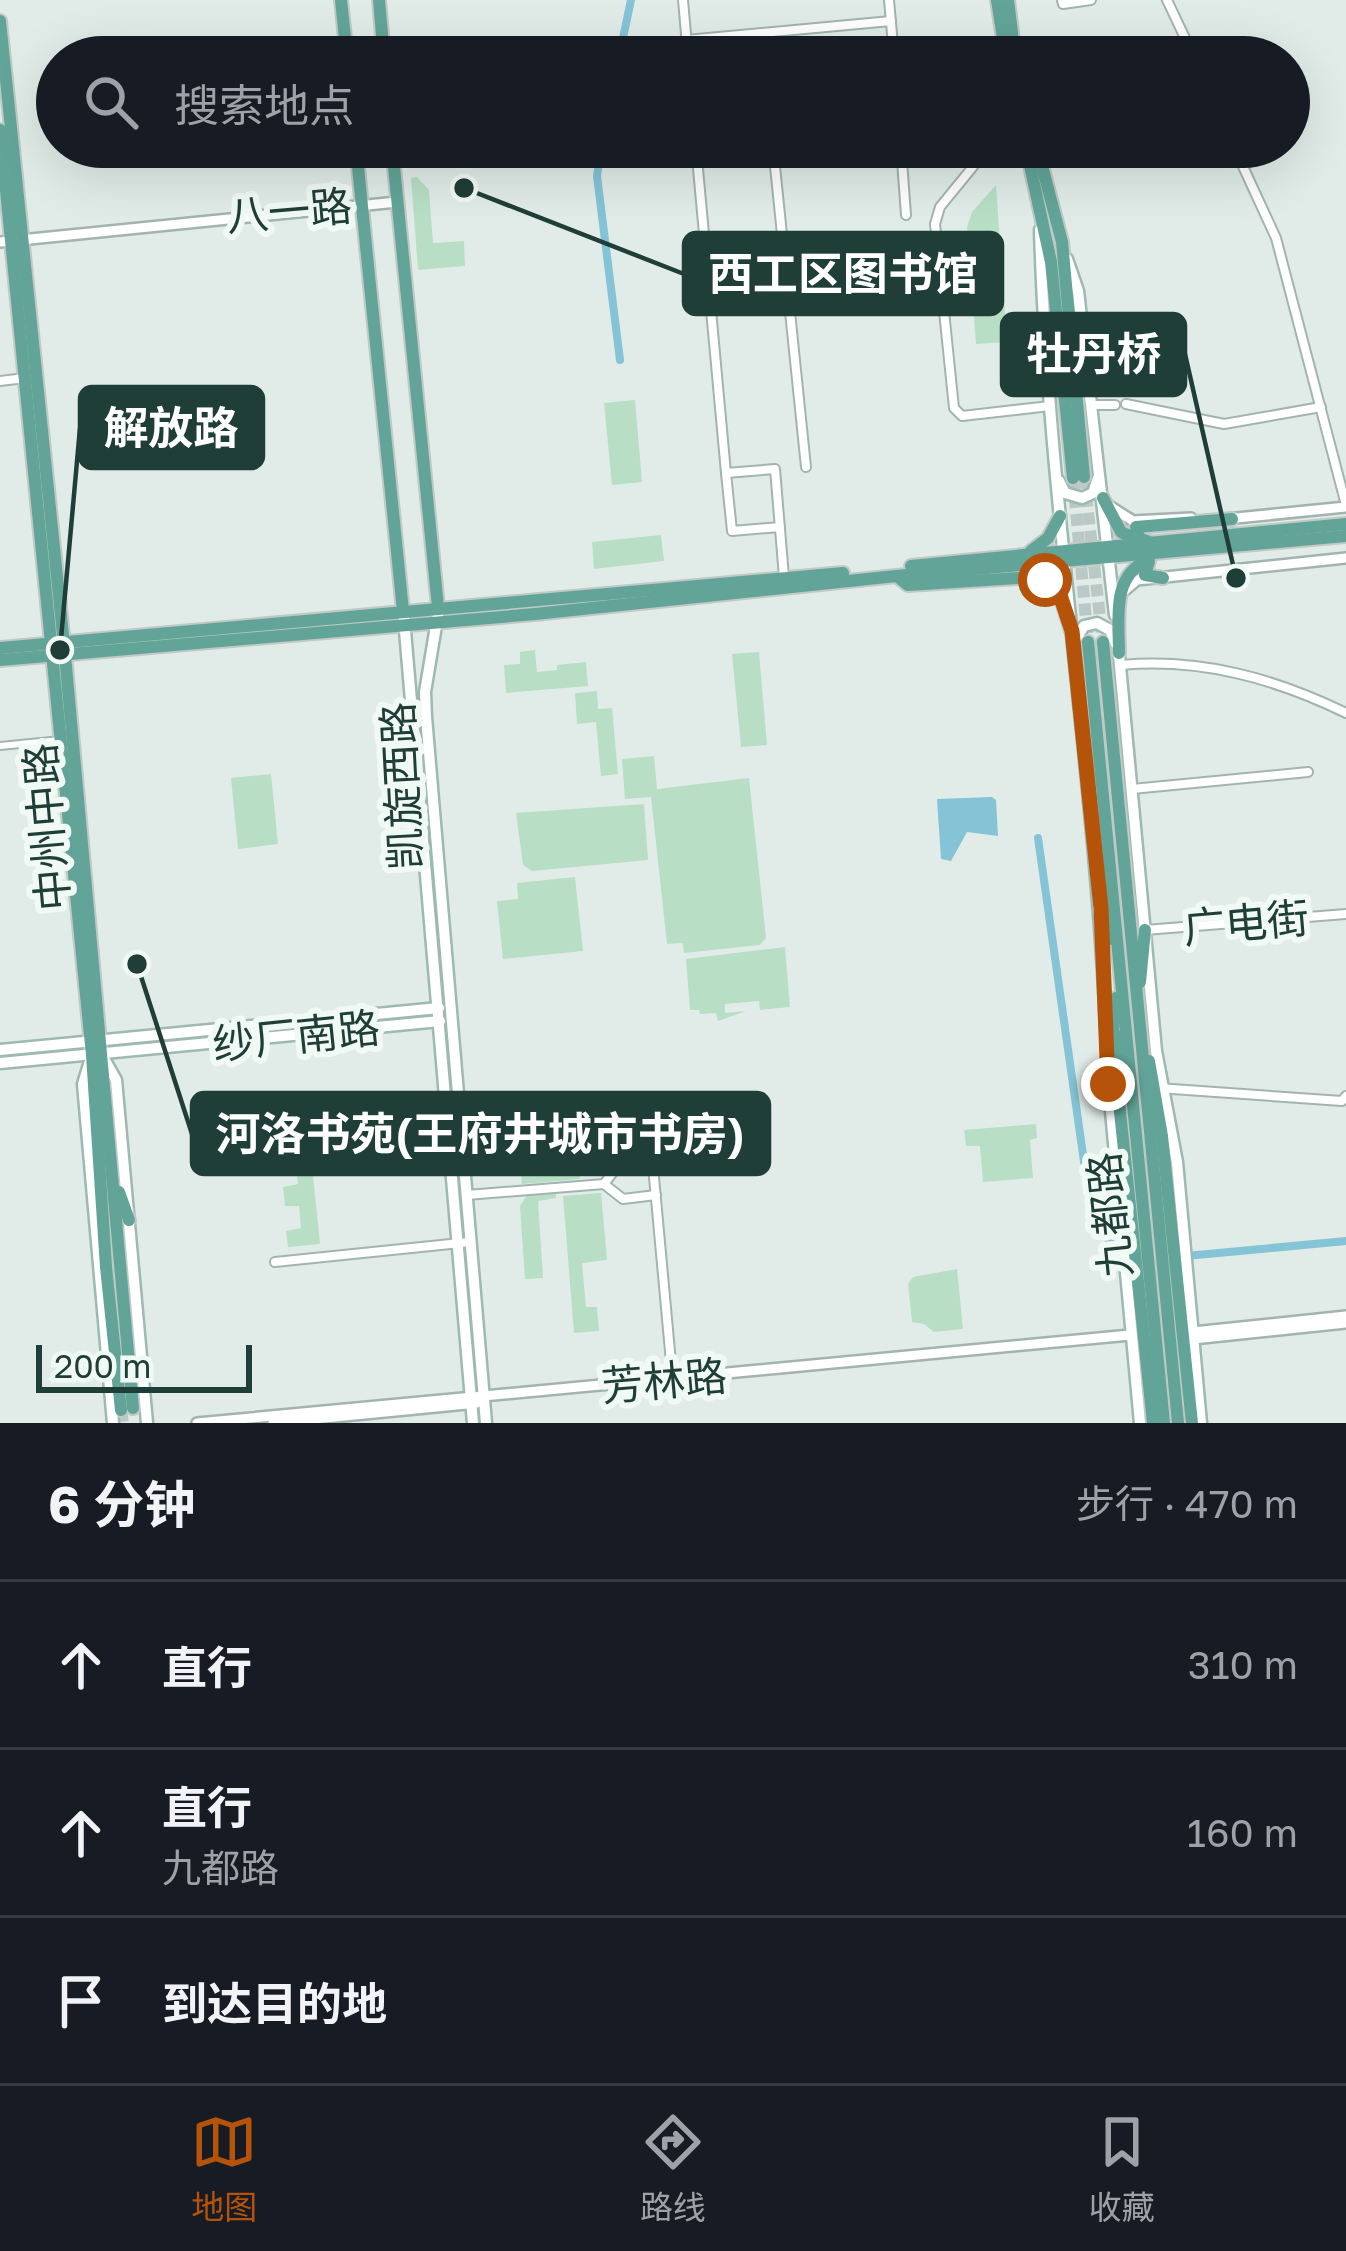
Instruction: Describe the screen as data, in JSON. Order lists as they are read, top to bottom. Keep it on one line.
{"streets":{"main road":["凯旋西路","中州中路","纱厂南路","九都路"],"street":["八一路","广电街","芳林路"]},"crossings":[["八一路","凯旋西路"],["八一路","中州中路"],["凯旋西路","纱厂南路"],["凯旋西路","芳林路"],["中州中路","纱厂南路"],["广电街","九都路"],["九都路","芳林路"]],"places":["西工区图书馆","牡丹桥","解放路","河洛书苑(王府井城市书房)"],"scale_bar":"200 m","page":{"search":"搜索地点","scale":"200 m","heading":["6 分钟","步行 · 470 m"],"list":[["直行","310 m"],["直行","九都路","160 m"],"到达目的地"],"nav":["地图","路线","收藏"]}}
